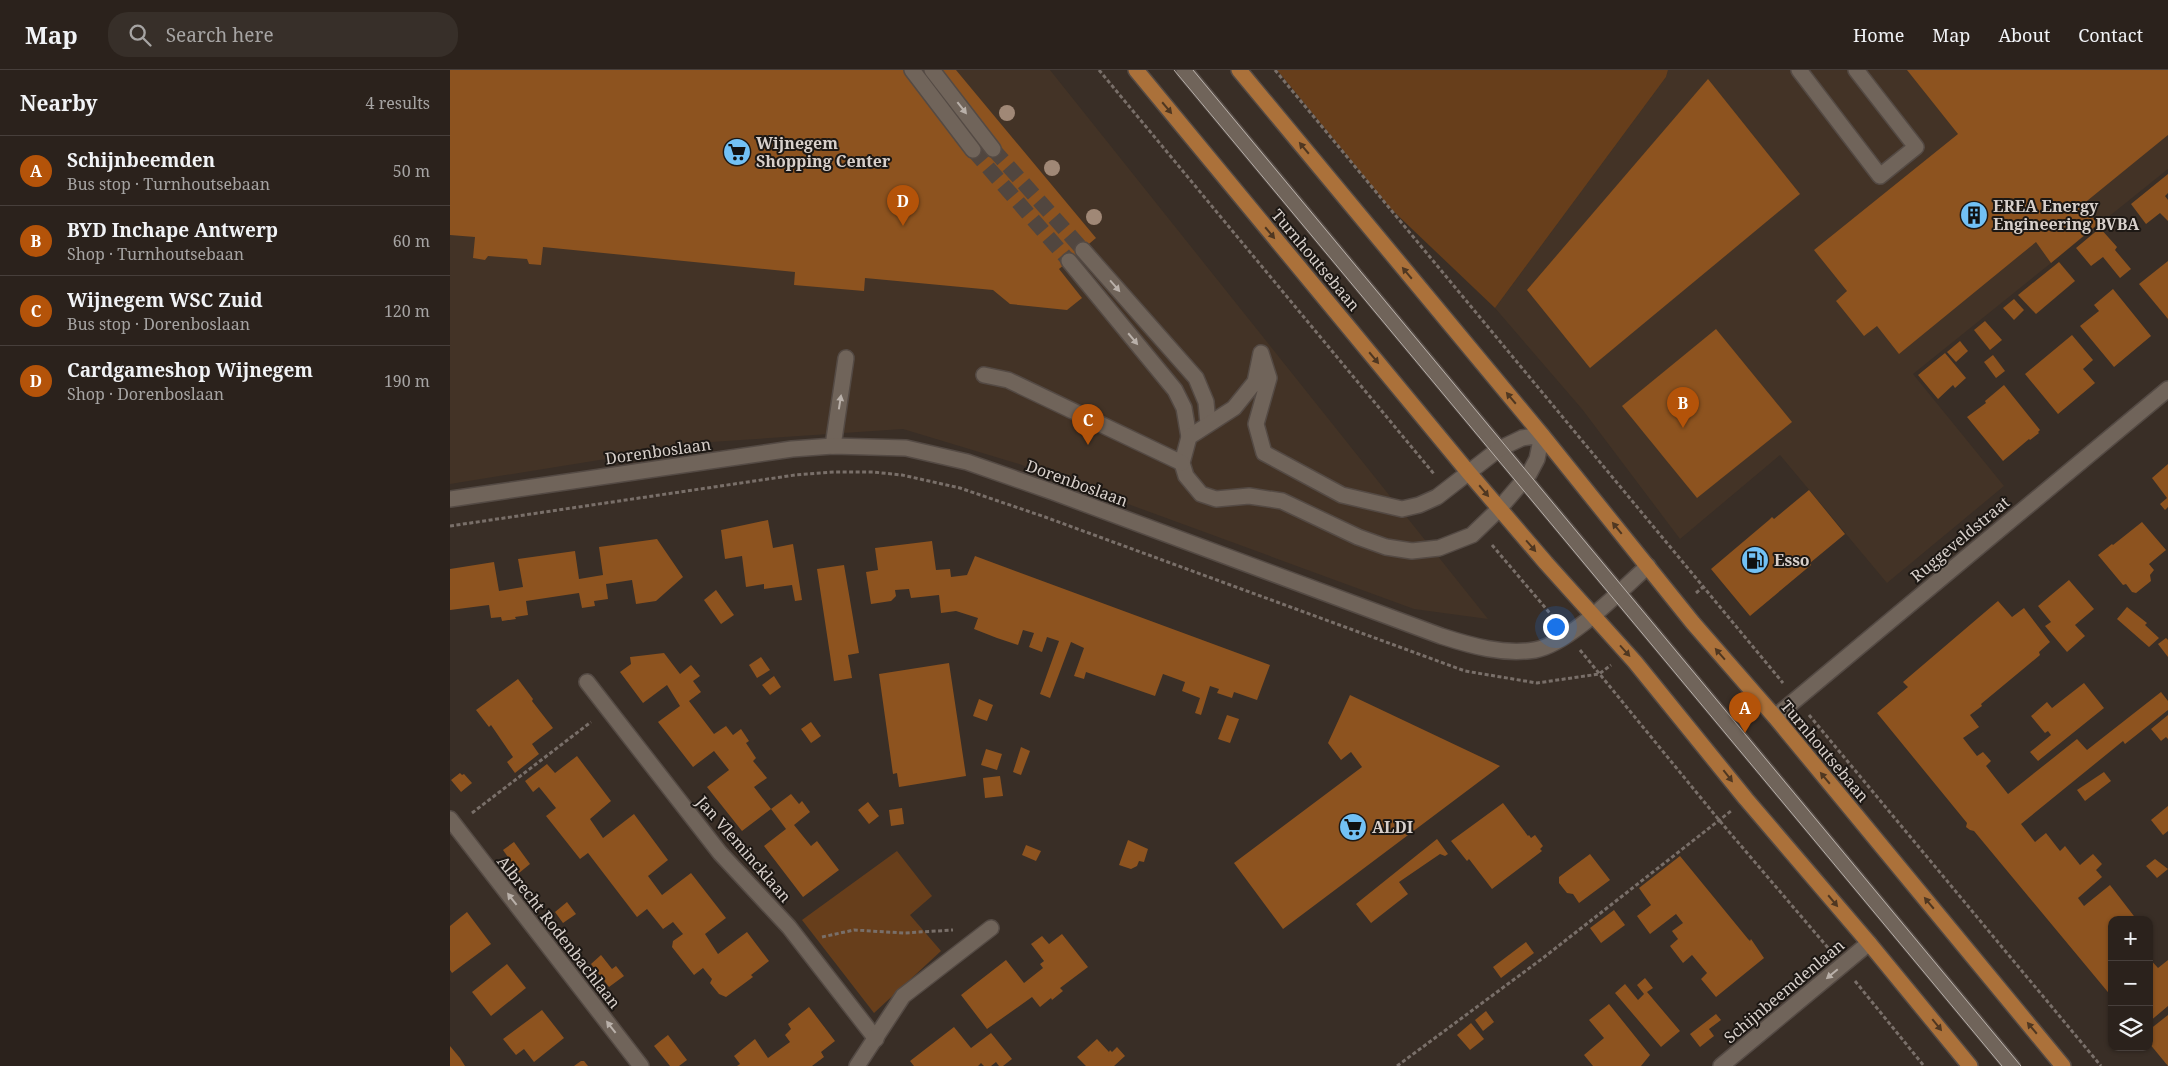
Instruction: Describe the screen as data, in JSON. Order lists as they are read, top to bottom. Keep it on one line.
{"streets":{"main road":["Turnhoutsebaan"],"street":["Dorenboslaan","Ruggeveldstraat","Jan Vlemincklaan","Albrecht Rodenbachlaan","Schijnbeemdenlaan"]},"crossings":[["Turnhoutsebaan","Dorenboslaan"],["Turnhoutsebaan","Ruggeveldstraat"],["Turnhoutsebaan","Schijnbeemdenlaan"]],"one_way":["Albrecht Rodenbachlaan","Schijnbeemdenlaan"],"places":{"supermarket":["Wijnegem Shopping Center","ALDI"],"building":["EREA Energy Engineering BVBA"],"fuel station":["Esso"]},"page":{"header":"Map","search":"Search here","nav":["Home","Map","About","Contact"],"heading":["Nearby","4 results"],"list":[{"mark":"A","name":"Schijnbeemden","note":"Bus stop · Turnhoutsebaan","value":"50 m"},{"mark":"B","name":"BYD Inchape Antwerp","note":"Shop · Turnhoutsebaan","value":"60 m"},{"mark":"C","name":"Wijnegem WSC Zuid","note":"Bus stop · Dorenboslaan","value":"120 m"},{"mark":"D","name":"Cardgameshop Wijnegem","note":"Shop · Dorenboslaan","value":"190 m"}],"pins":["D","B","C","A"],"map_buttons":["+","−"]}}
